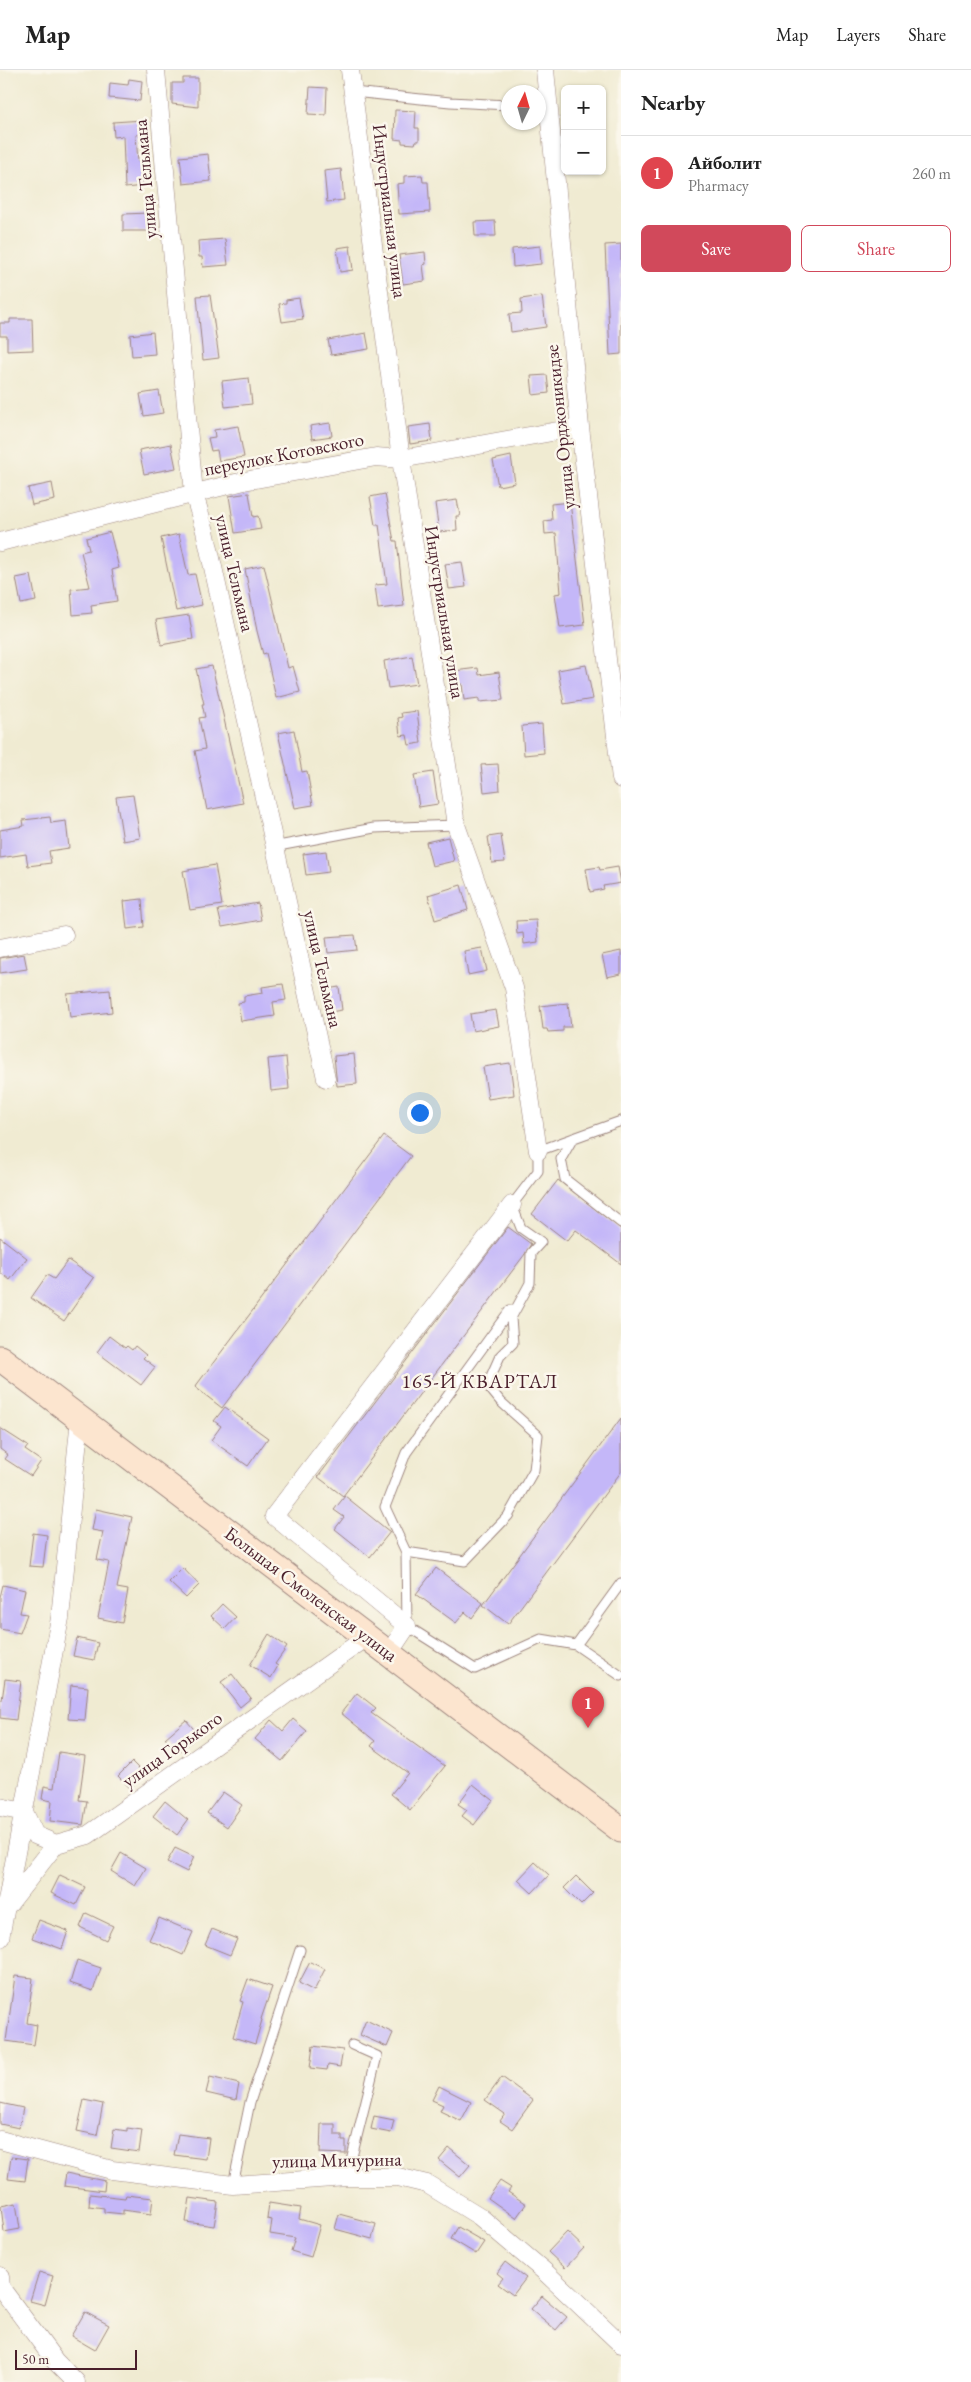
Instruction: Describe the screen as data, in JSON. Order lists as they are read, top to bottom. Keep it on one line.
{"streets":{"main road":["Большая Смоленская улица"],"street":["улица Тельмана","Индустриальная улица","улица Орджоникидзе","переулок Котовского","улица Горького","улица Мичурина"]},"crossings":[["улица Тельмана","переулок Котовского"],["Индустриальная улица","переулок Котовского"],["улица Орджоникидзе","переулок Котовского"],["Большая Смоленская улица","улица Горького"]],"districts":["165-Й КВАРТАЛ"],"scale_bar":"50 m","north":"top","page":{"header":"Map","nav":["Map","Layers","Share"],"heading":"Nearby","map_buttons":["+","−"],"list":[{"mark":"1","name":"Айболит","note":"Pharmacy","value":"260 m"}],"buttons":["Save","Share"],"pins":"1","scale":"50 m"}}
